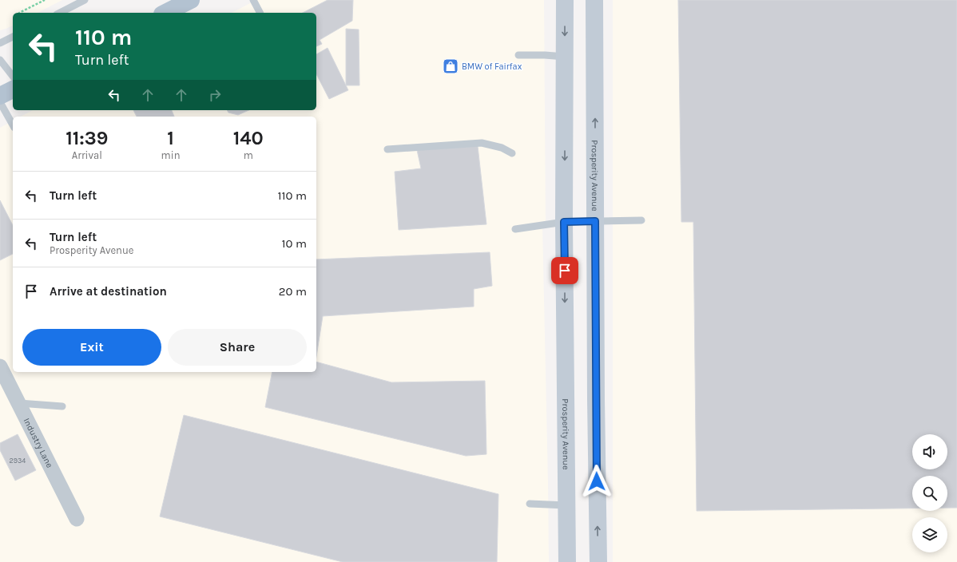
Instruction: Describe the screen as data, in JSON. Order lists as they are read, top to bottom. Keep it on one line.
{"streets":{"main road":["Prosperity Avenue"],"street":["Industry Lane"]},"places":{"shop":["BMW of Fairfax"]},"house_numbers":["2934"],"page":{"turn":["110 m","Turn left"],"eta":["11:39","Arrival","1","min","140","m"],"list":[{"name":"Turn left","value":"110 m"},{"name":"Turn left","note":"Prosperity Avenue","value":"10 m"},{"name":"Arrive at destination","value":"20 m"}],"buttons":["Exit","Share"]}}
